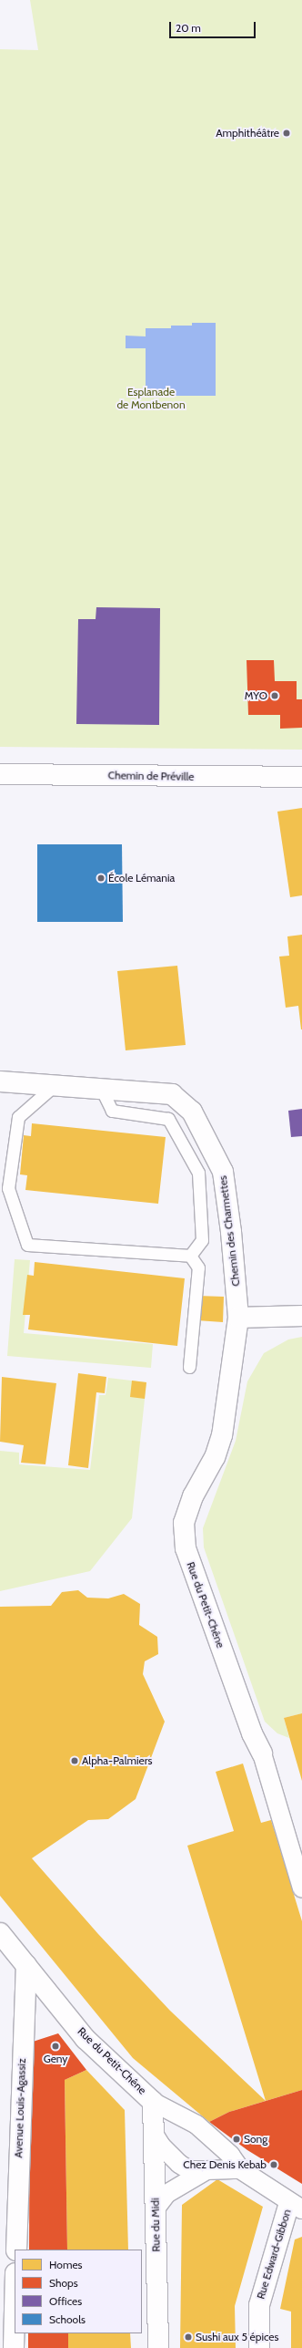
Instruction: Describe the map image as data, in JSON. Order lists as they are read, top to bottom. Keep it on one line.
{"streets":{"street":["Chemin de Préville","Chemin des Charmettes","Rue du Petit-Chêne","Avenue Louis-Agassiz","Rue du Midi","Rue Edward-Gibbon"]},"crossings":[["Chemin des Charmettes","Rue du Petit-Chêne"],["Rue du Petit-Chêne","Avenue Louis-Agassiz"],["Rue du Petit-Chêne","Rue du Midi"],["Rue du Petit-Chêne","Rue Edward-Gibbon"]],"parks":["Esplanade de Montbenon"],"places":["Amphithéâtre","MYO","École Lémania","Alpha-Palmiers","Geny","Song","Chez Denis Kebab","Sushi aux 5 épices"],"legend":["Homes","Shops","Offices","Schools"],"scale_bar":"20 m"}
